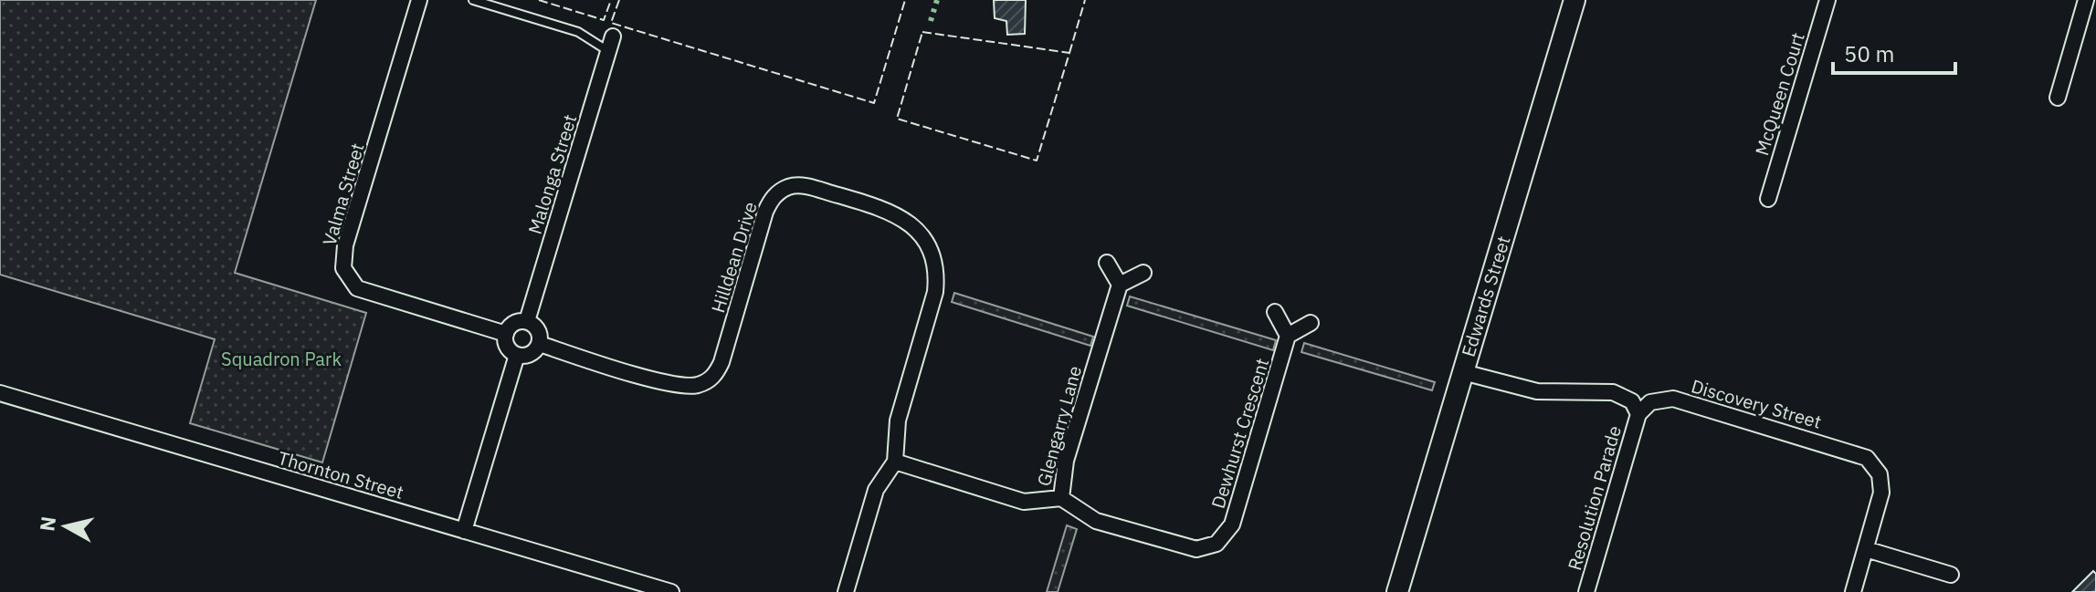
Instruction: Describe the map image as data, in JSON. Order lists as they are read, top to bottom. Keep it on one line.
{"streets":{"main road":["Edwards Street"],"street":["McQueen Court","Malonga Street","Valma Street","Hilldean Drive","Discovery Street","Glengarry Lane","Dewhurst Crescent","Thornton Street","Resolution Parade"]},"crossings":[["Malonga Street","Valma Street"],["Malonga Street","Hilldean Drive"],["Valma Street","Hilldean Drive"],["Hilldean Drive","Glengarry Lane"],["Discovery Street","Resolution Parade"],["Glengarry Lane","Dewhurst Crescent"]],"parks":["Squadron Park"],"scale_bar":"50 m","north":"left"}
